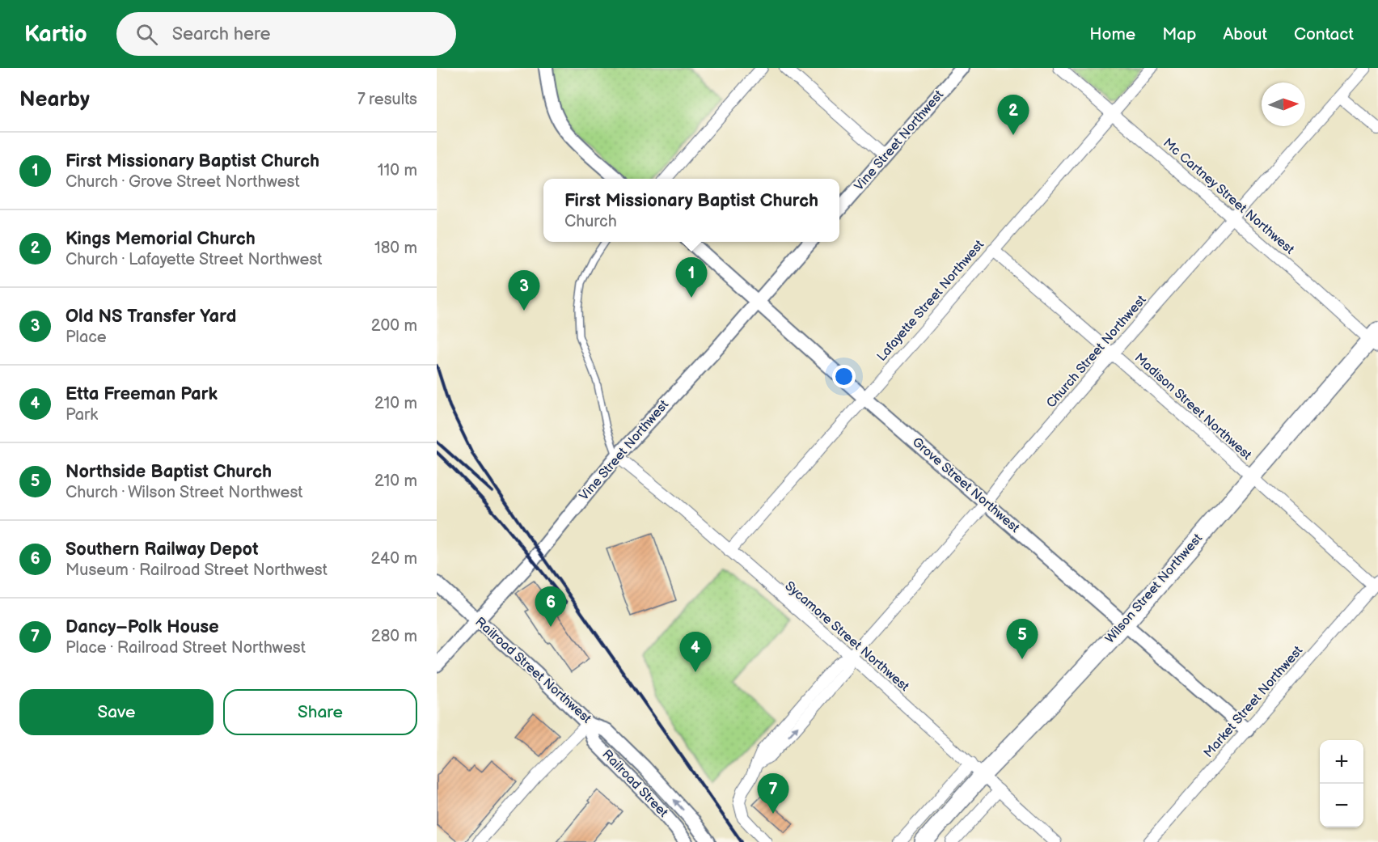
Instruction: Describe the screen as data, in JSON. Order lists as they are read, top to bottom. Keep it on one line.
{"streets":{"highway":["Wilson Street Northwest"],"street":["Vine Street Northwest","Mc Cartney Street Northwest","Lafayette Street Northwest","Church Street Northwest","Madison Street Northwest","Grove Street Northwest","Sycamore Street Northwest","Railroad Street Northwest","Market Street Northwest","Railroad Street"]},"crossings":[["Vine Street Northwest","Grove Street Northwest"],["Vine Street Northwest","Sycamore Street Northwest"],["Vine Street Northwest","Railroad Street Northwest"],["Mc Cartney Street Northwest","Lafayette Street Northwest"],["Mc Cartney Street Northwest","Church Street Northwest"],["Mc Cartney Street Northwest","Wilson Street Northwest"],["Lafayette Street Northwest","Madison Street Northwest"],["Lafayette Street Northwest","Grove Street Northwest"],["Lafayette Street Northwest","Sycamore Street Northwest"],["Church Street Northwest","Madison Street Northwest"],["Church Street Northwest","Grove Street Northwest"],["Church Street Northwest","Sycamore Street Northwest"],["Madison Street Northwest","Wilson Street Northwest"],["Madison Street Northwest","Market Street Northwest"],["Grove Street Northwest","Wilson Street Northwest"],["Grove Street Northwest","Market Street Northwest"],["Wilson Street Northwest","Sycamore Street Northwest"],["Railroad Street Northwest","Railroad Street"]],"one_way":["Railroad Street Northwest"],"north":"right","page":{"header":"Kartio","search":"Search here","nav":["Home","Map","About","Contact"],"heading":["Nearby","7 results"],"pins":["2","1","3","6","5","4","7"],"list":[{"mark":"1","name":"First Missionary Baptist Church","note":"Church · Grove Street Northwest","value":"110 m"},{"mark":"2","name":"Kings Memorial Church","note":"Church · Lafayette Street Northwest","value":"180 m"},{"mark":"3","name":"Old NS Transfer Yard","note":"Place","value":"200 m"},{"mark":"4","name":"Etta Freeman Park","note":"Park","value":"210 m"},{"mark":"5","name":"Northside Baptist Church","note":"Church · Wilson Street Northwest","value":"210 m"},{"mark":"6","name":"Southern Railway Depot","note":"Museum · Railroad Street Northwest","value":"240 m"},{"mark":"7","name":"Dancy–Polk House","note":"Place · Railroad Street Northwest","value":"280 m"}],"popup":["First Missionary Baptist Church","Church"],"buttons":["Save","Share"],"map_buttons":["+","−"]}}
